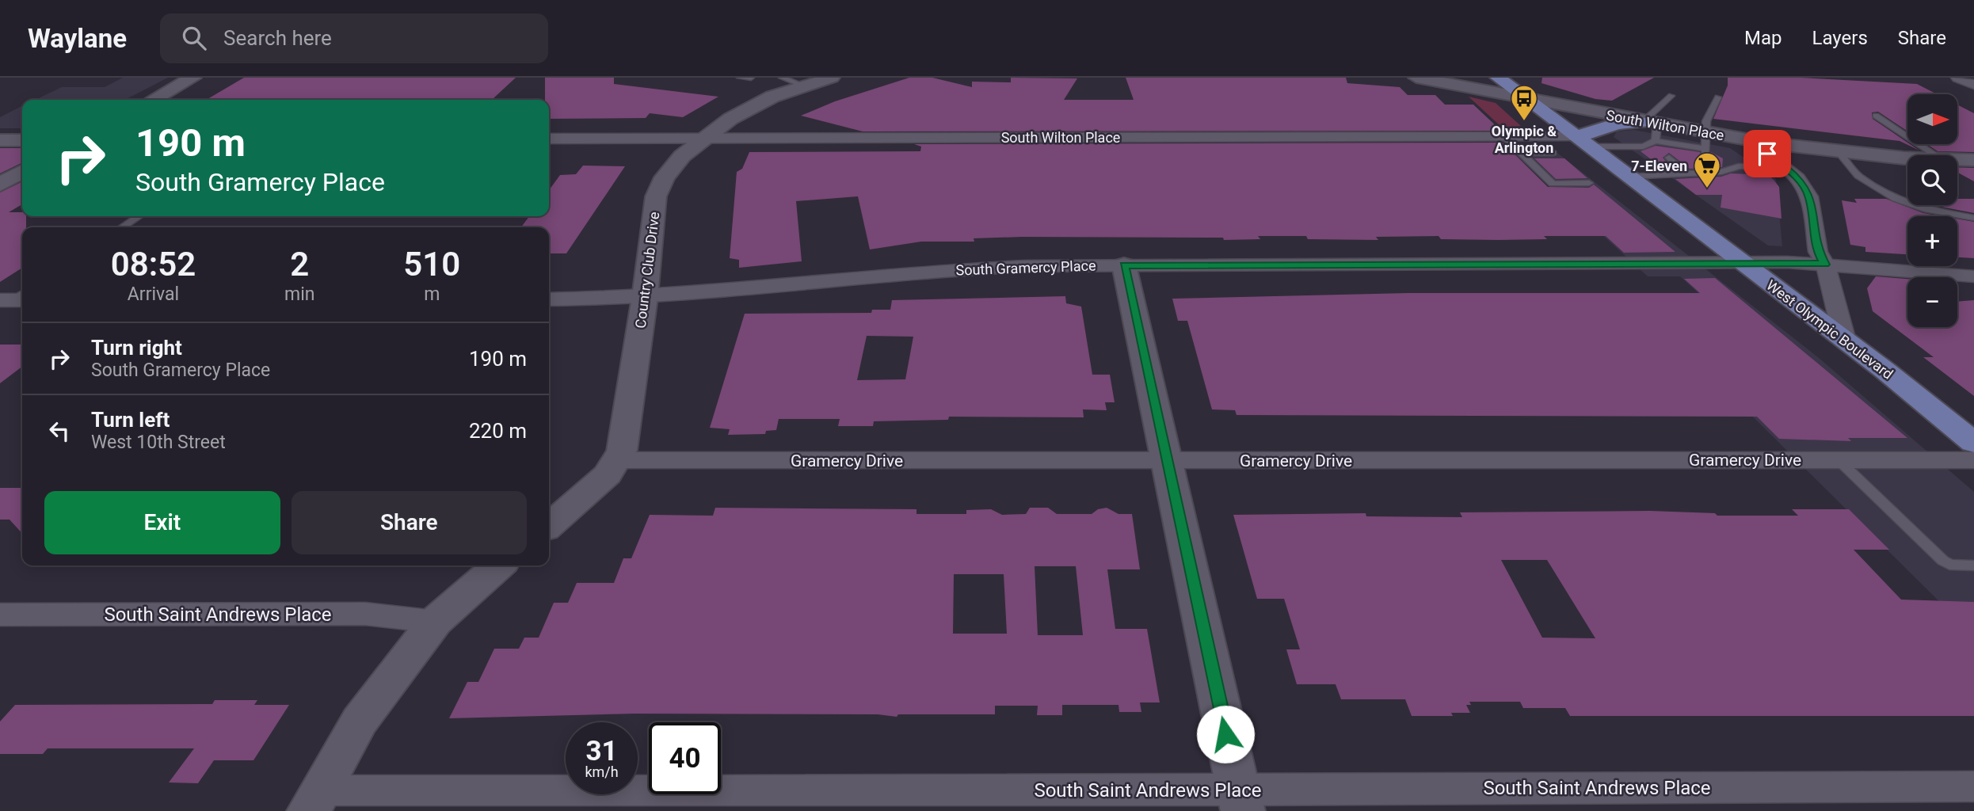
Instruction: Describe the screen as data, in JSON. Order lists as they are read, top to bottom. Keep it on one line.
{"streets":{"main road":["West Olympic Boulevard"],"street":["South Wilton Place","South Gramercy Place","Country Club Drive","Gramercy Drive","South Saint Andrews Place"]},"crossings":[["South Wilton Place","Country Club Drive"],["South Wilton Place","West Olympic Boulevard"],["South Gramercy Place","Country Club Drive"],["South Gramercy Place","West Olympic Boulevard"],["Country Club Drive","Gramercy Drive"]],"places":{"bus stop":["Olympic & Arlington"],"supermarket":["7-Eleven"]},"north":"right","page":{"header":"Waylane","search":"Search here","nav":["Map","Layers","Share"],"map_buttons":["+","−"],"turn":["190 m","South Gramercy Place"],"eta":["08:52","Arrival","2","min","510","m"],"list":[{"name":"Turn right","note":"South Gramercy Place","value":"190 m"},{"name":"Turn left","note":"West 10th Street","value":"220 m"}],"buttons":["Exit","Share"],"speed":"31 km/h","limit":"40"}}
